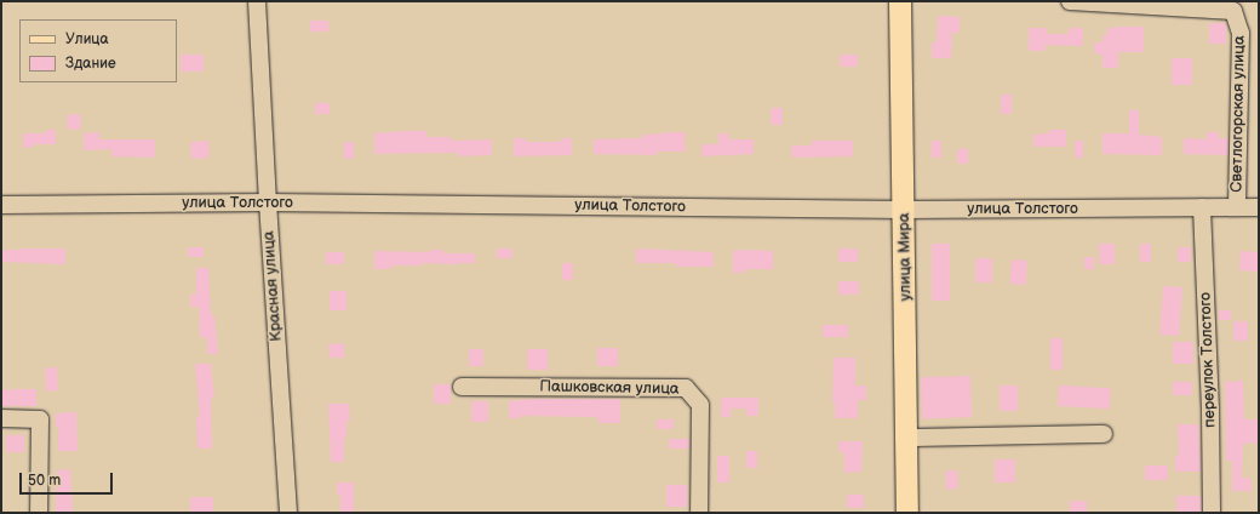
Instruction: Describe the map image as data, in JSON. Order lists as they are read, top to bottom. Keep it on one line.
{"streets":{"main road":["улица Мира"],"street":["Светлогорская улица","улица Толстого","Красная улица","переулок Толстого","Пашковская улица"]},"crossings":[["Светлогорская улица","улица Толстого"],["улица Толстого","улица Мира"],["улица Толстого","Красная улица"],["улица Толстого","переулок Толстого"]],"legend":["Улица","Здание"],"scale_bar":"50 m"}
